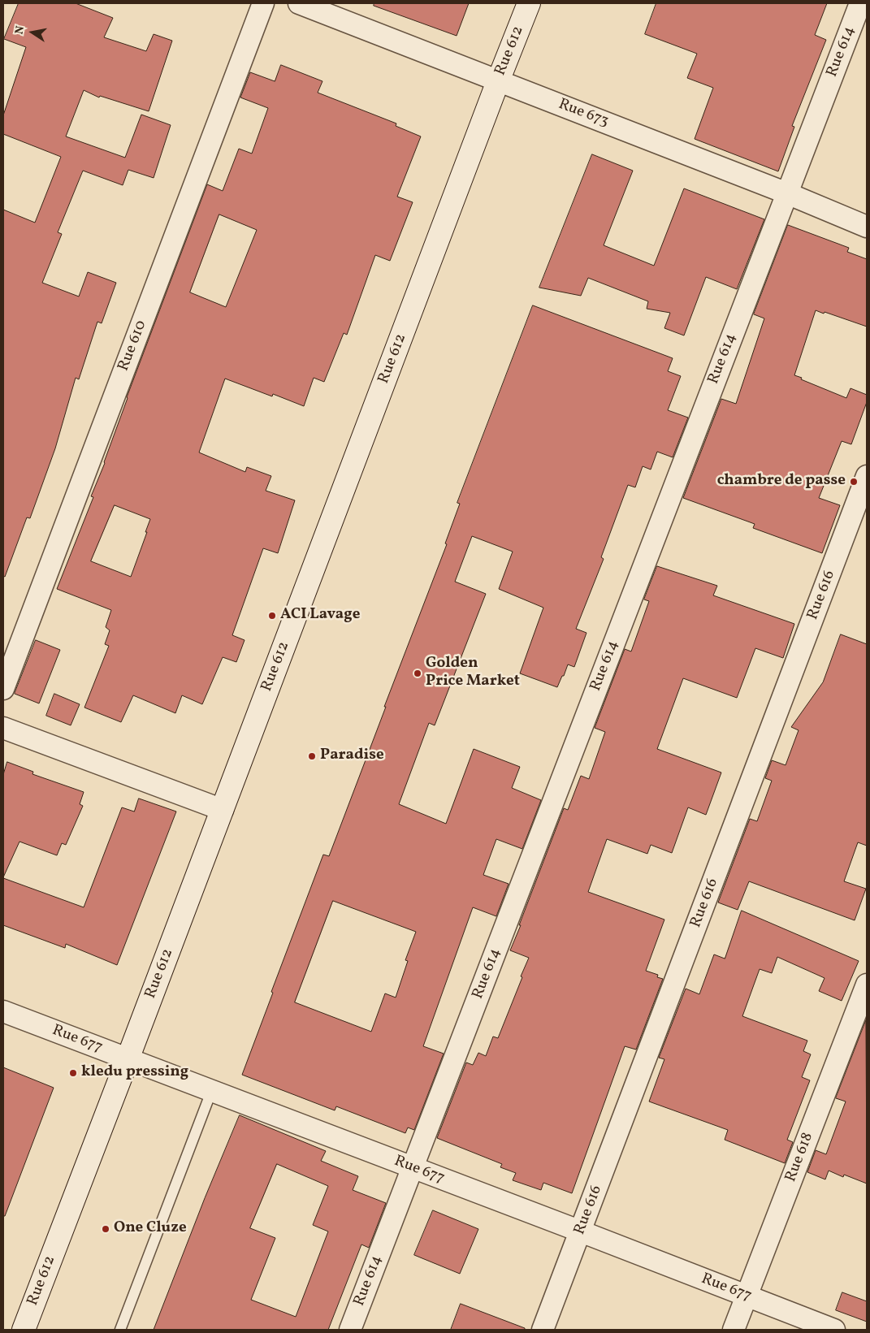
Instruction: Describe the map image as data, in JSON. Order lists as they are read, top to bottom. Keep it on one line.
{"streets":{"street":["Rue 612","Rue 614","Rue 673","Rue 610","Rue 616","Rue 677","Rue 618"]},"crossings":[["Rue 612","Rue 673"],["Rue 612","Rue 677"],["Rue 614","Rue 673"],["Rue 614","Rue 677"],["Rue 616","Rue 677"],["Rue 677","Rue 618"]],"places":["chambre de passe","ACI Lavage","Golden Price Market","Paradise","kledu pressing","One Cluze"],"north":"left"}
